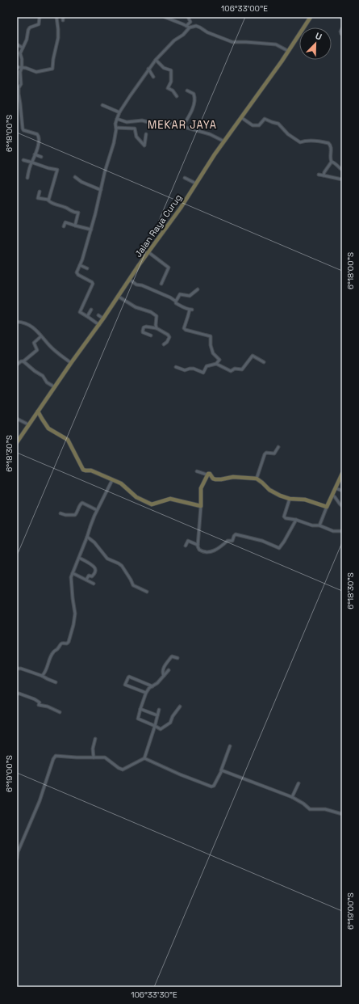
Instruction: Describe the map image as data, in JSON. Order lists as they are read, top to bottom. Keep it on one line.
{"streets":{"street":["Jalan Raya Curug"]},"districts":["MEKAR JAYA"],"north":"top right","coordinates":["106°33'00\"E","6°18'00\"S","6°18'30\"S","6°19'00\"S","106°33'30\"E"]}
